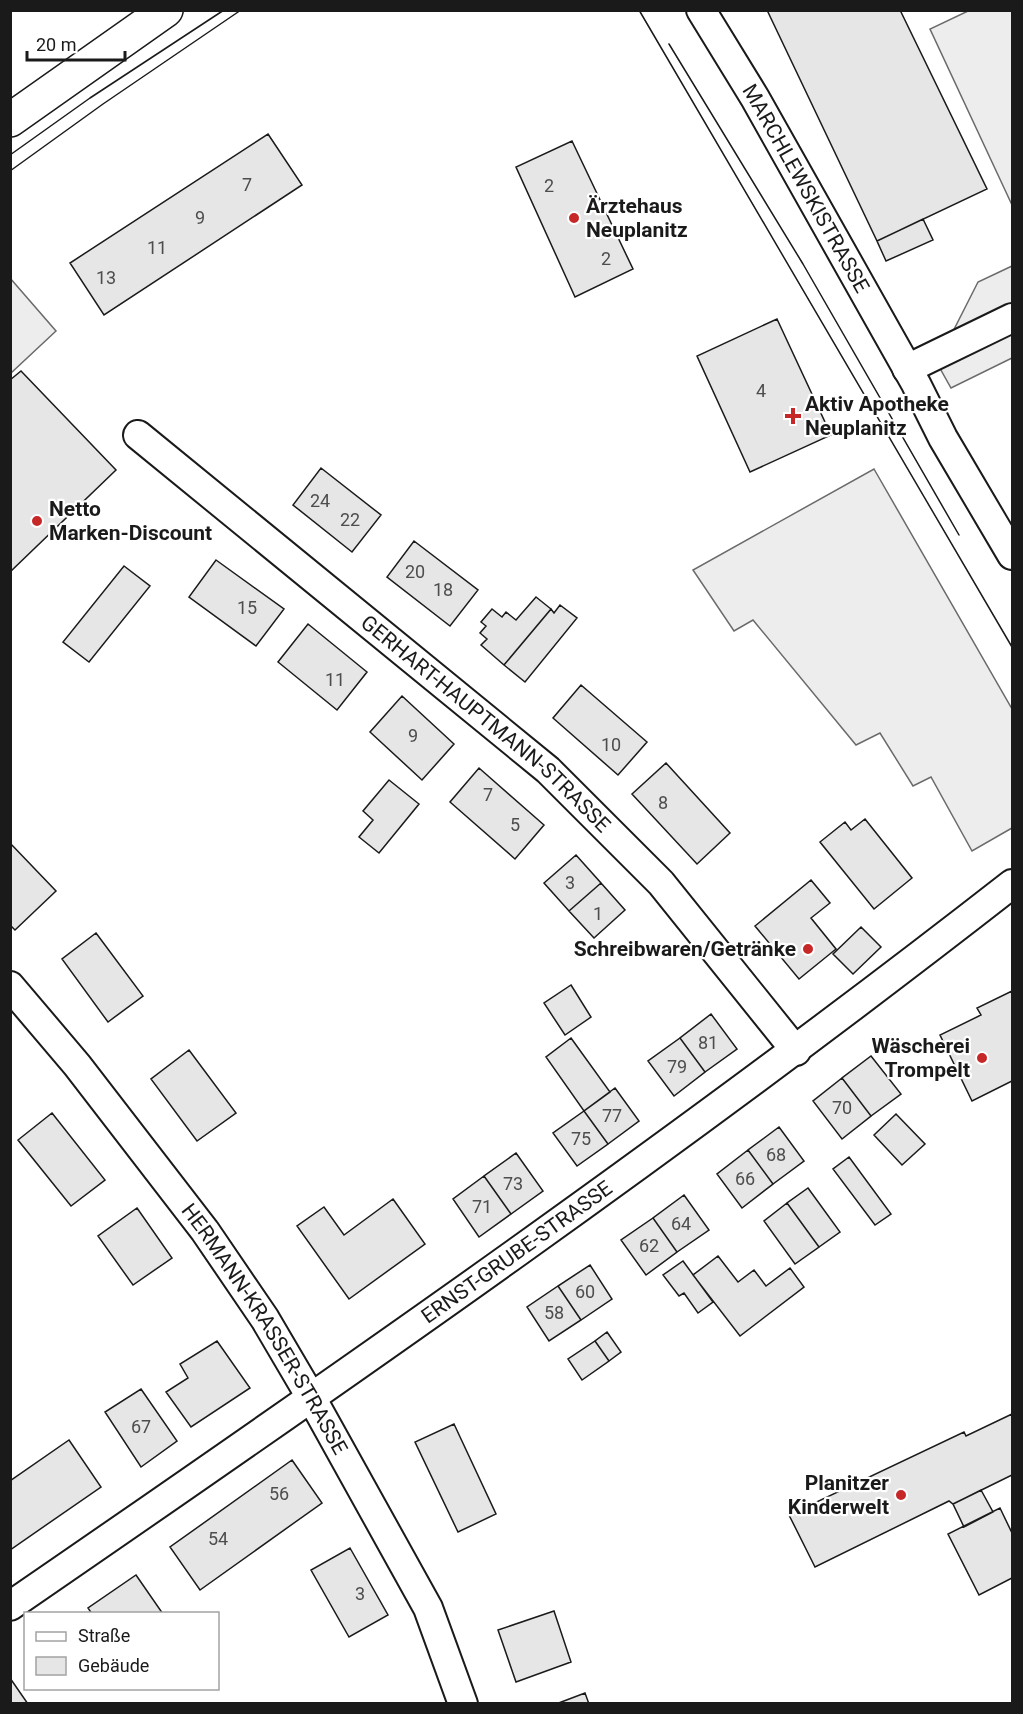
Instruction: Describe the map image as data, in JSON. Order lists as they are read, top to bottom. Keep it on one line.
{"streets":{"street":["MARCHLEWSKISTRASSE","GERHART-HAUPTMANN-STRASSE","ERNST-GRUBE-STRASSE","HERMANN-KRASSER-STRASSE"]},"crossings":[["GERHART-HAUPTMANN-STRASSE","ERNST-GRUBE-STRASSE"],["ERNST-GRUBE-STRASSE","HERMANN-KRASSER-STRASSE"]],"places":{"other":["Ärztehaus Neuplanitz","Netto Marken-Discount","Schreibwaren/Getränke","Wäscherei Trompelt","Planitzer Kinderwelt"],"health":["Aktiv Apotheke Neuplanitz"]},"house_numbers":["7","2","9","11","2","13","4","24","22","20","18","15","11","9","10","7","8","5","3","1","81","79","70","77","75","68","66","73","71","64","62","60","58","67","56","54","3"],"legend":["Straße","Gebäude"],"scale_bar":"20 m"}
